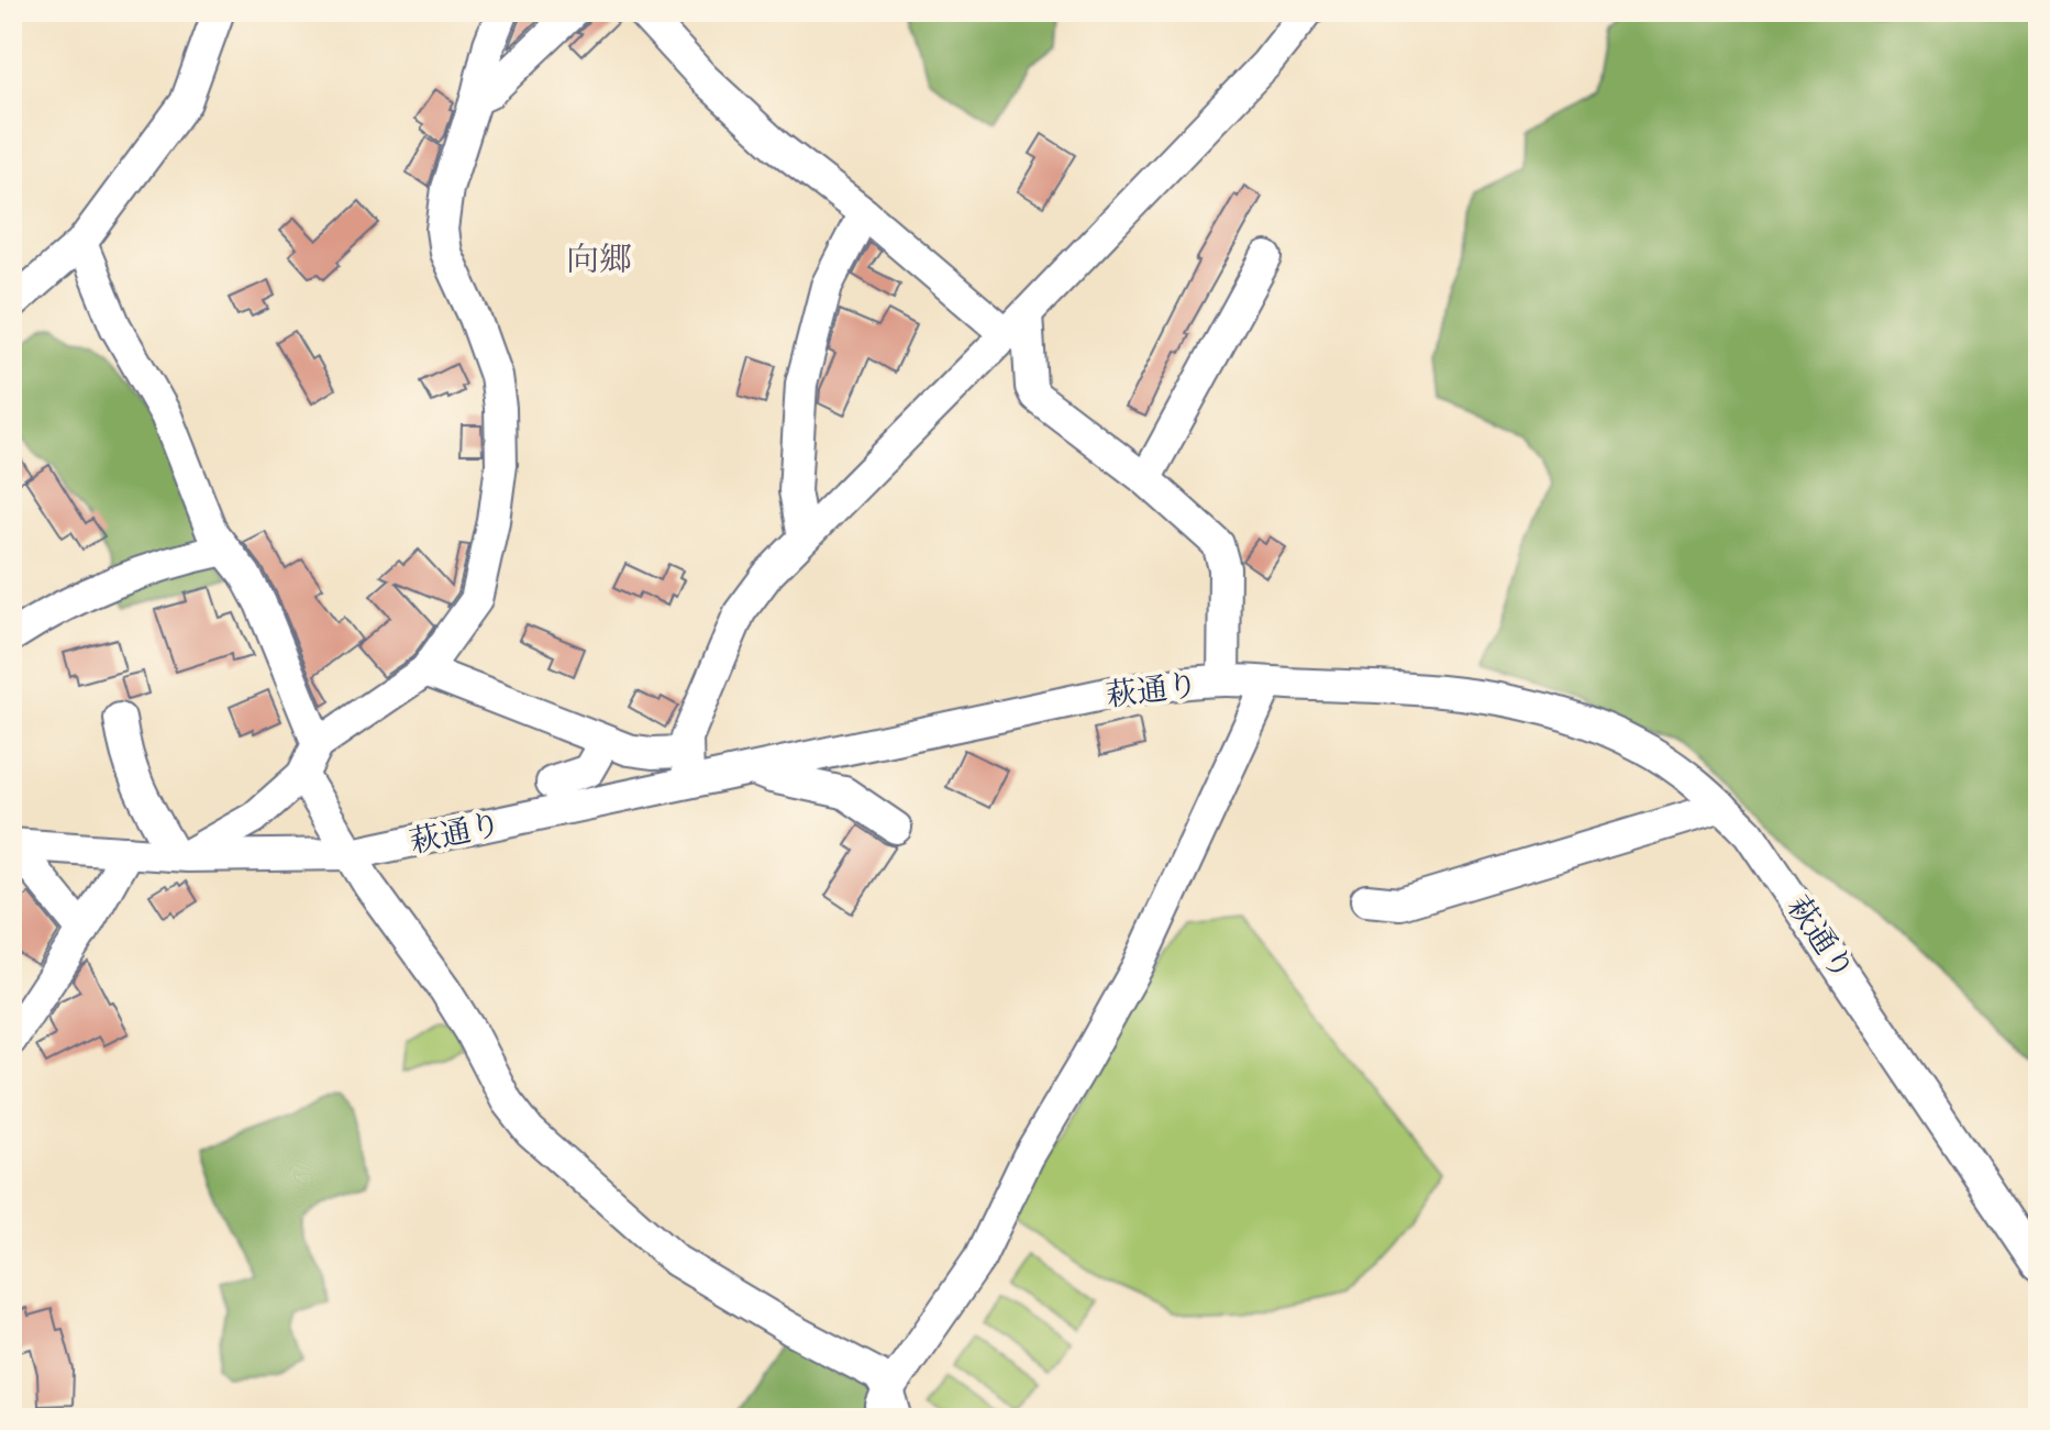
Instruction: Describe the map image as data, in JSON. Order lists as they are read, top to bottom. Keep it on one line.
{"streets":{"street":["萩通り"]},"districts":["向郷"]}
